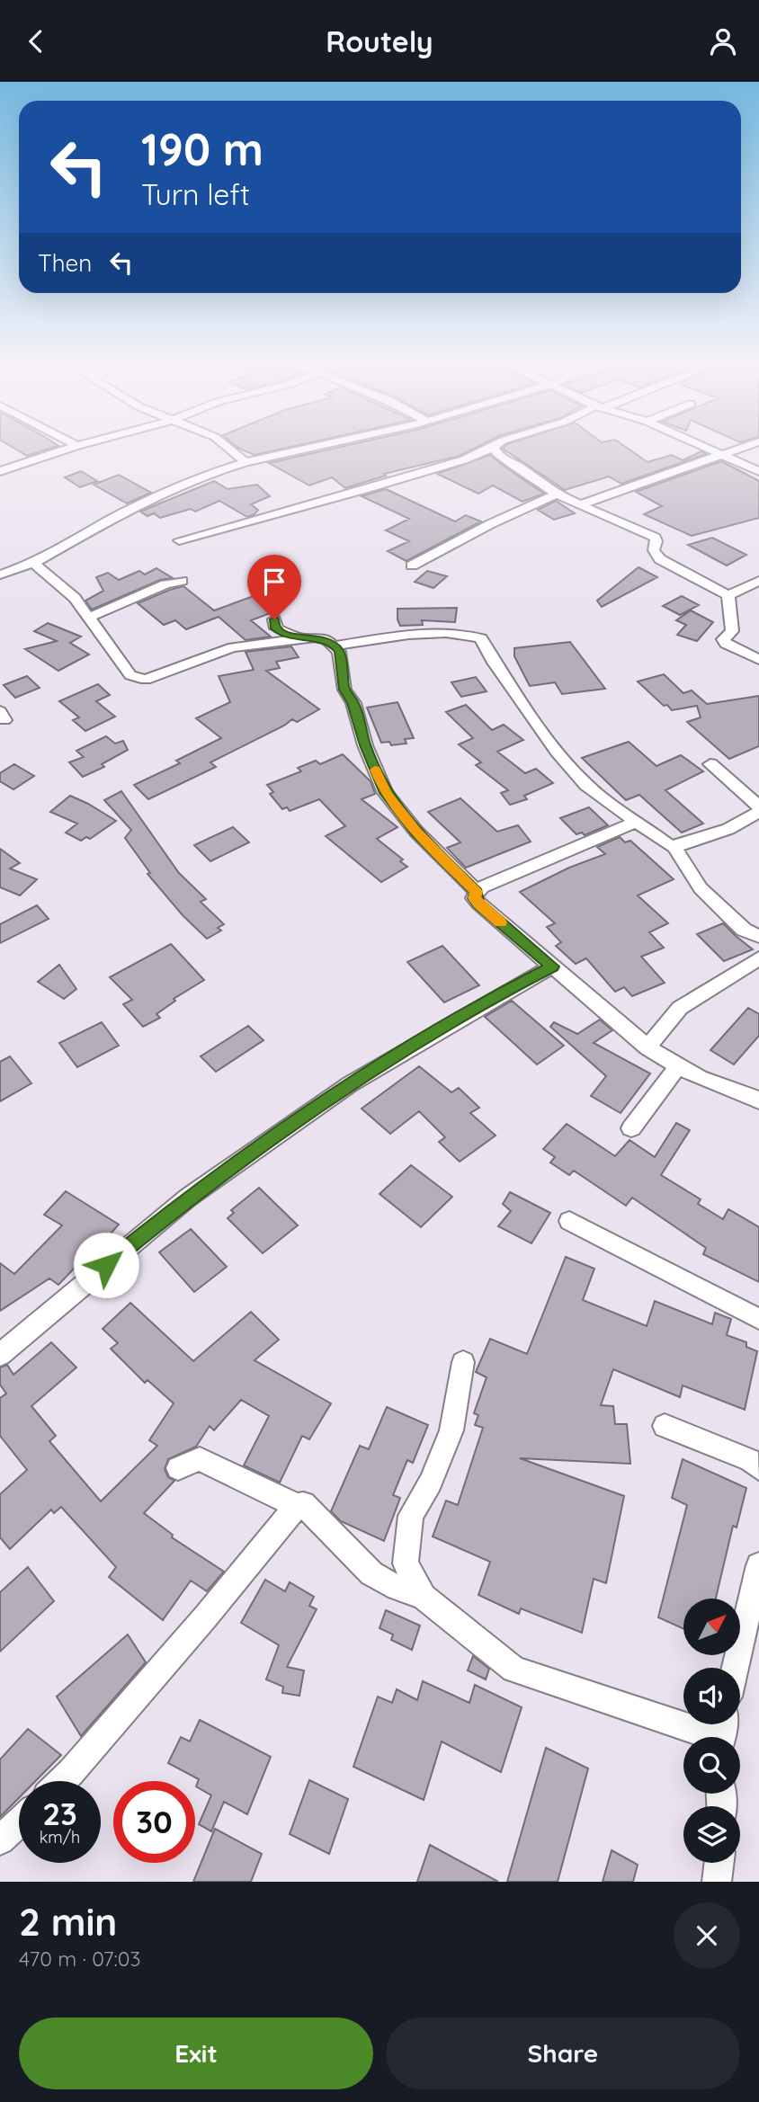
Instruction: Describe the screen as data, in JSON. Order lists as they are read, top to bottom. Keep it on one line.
{"north":"top right","page":{"header":"Routely","turn":["190 m","Turn left"],"then":"Then","speed":"23 km/h","limit":"30","heading":["2 min","470 m · 07:03"],"buttons":["Exit","Share"]}}
